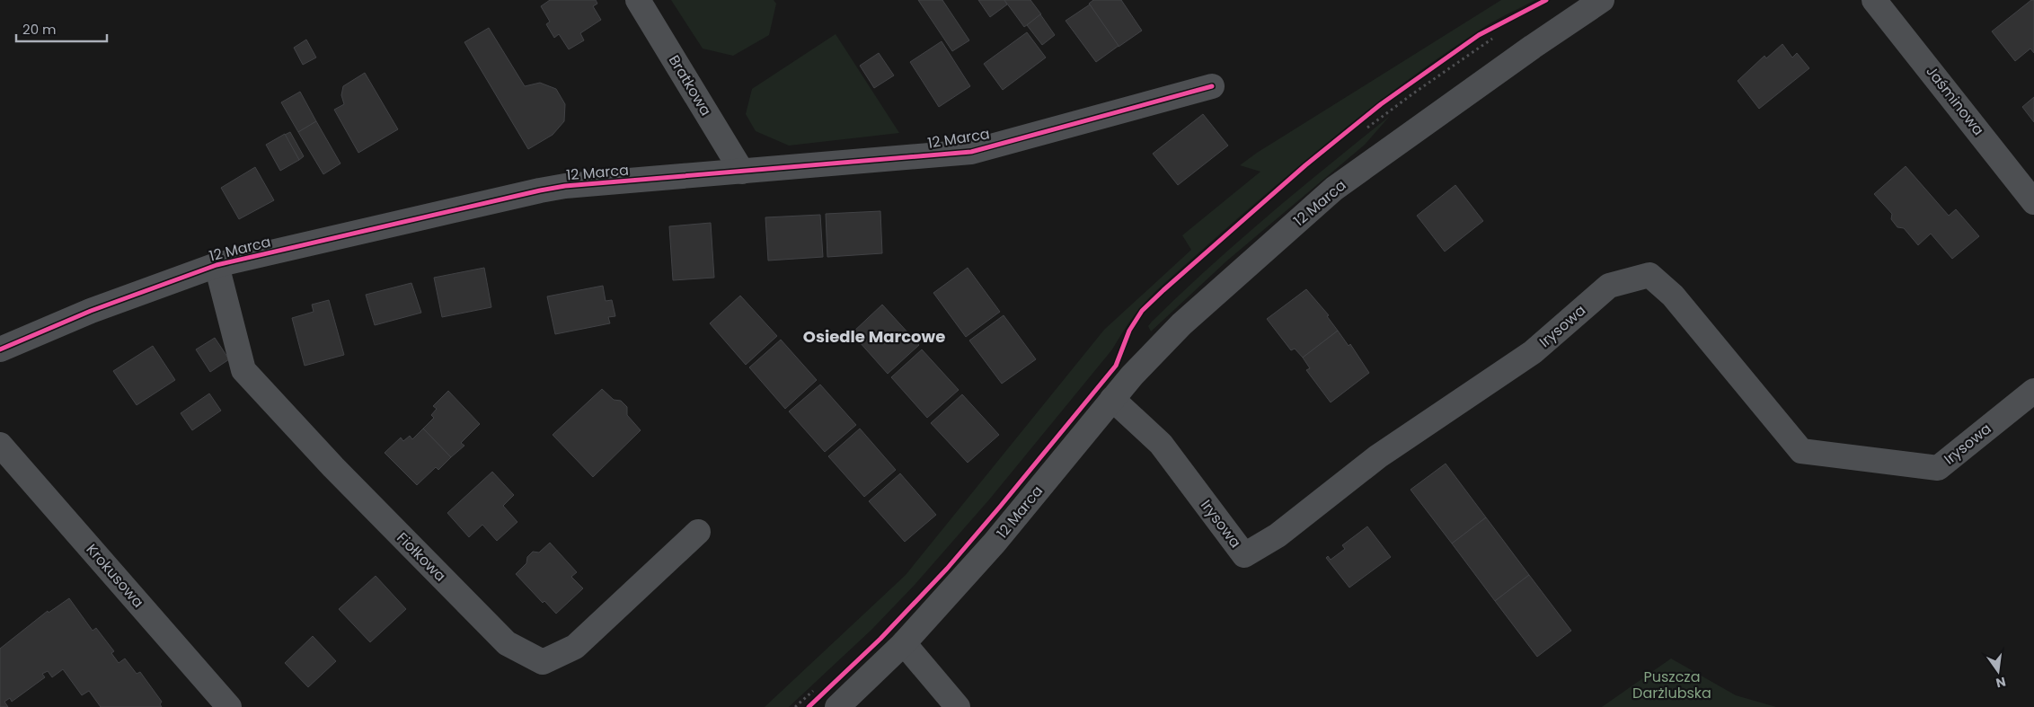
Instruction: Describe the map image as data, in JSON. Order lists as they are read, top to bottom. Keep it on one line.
{"streets":{"street":["Bratkowa","Jaśminowa","12 Marca","Irysowa","Fiołkowa","Krokusowa"]},"crossings":[["Bratkowa","12 Marca"],["12 Marca","Irysowa"],["12 Marca","Fiołkowa"]],"districts":["Osiedle Marcowe"],"parks":["Puszcza Darżlubska"],"scale_bar":"20 m","north":"bottom"}
